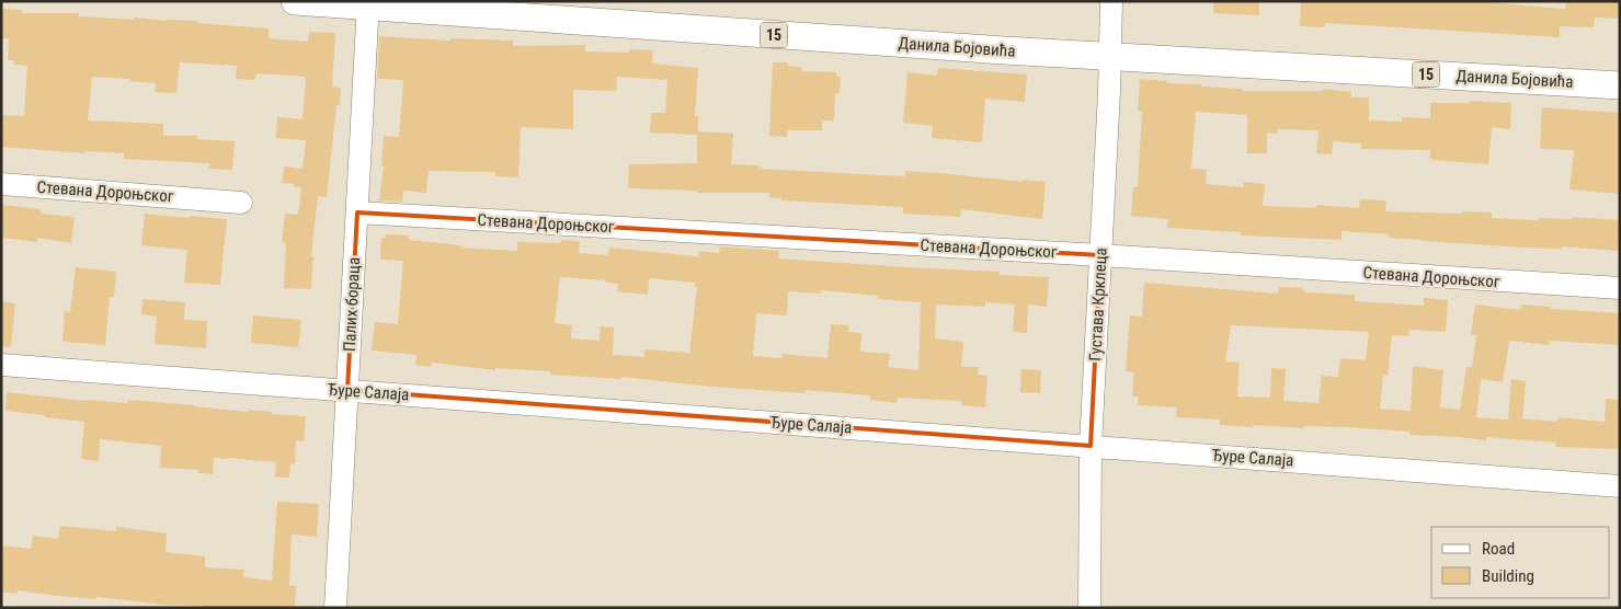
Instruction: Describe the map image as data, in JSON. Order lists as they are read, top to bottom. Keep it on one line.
{"streets":{"main road":["15","Данила Бојовића"],"street":["Стевана Дороњског","Палих бораца","Густава Крклеца","Ђуре Салаја"]},"crossings":[["Данила Бојовића","Палих бораца"],["Данила Бојовића","Густава Крклеца"],["Стевана Дороњског","Палих бораца"],["Стевана Дороњског","Густава Крклеца"],["Палих бораца","Ђуре Салаја"],["Густава Крклеца","Ђуре Салаја"]],"legend":["Road","Building"]}
